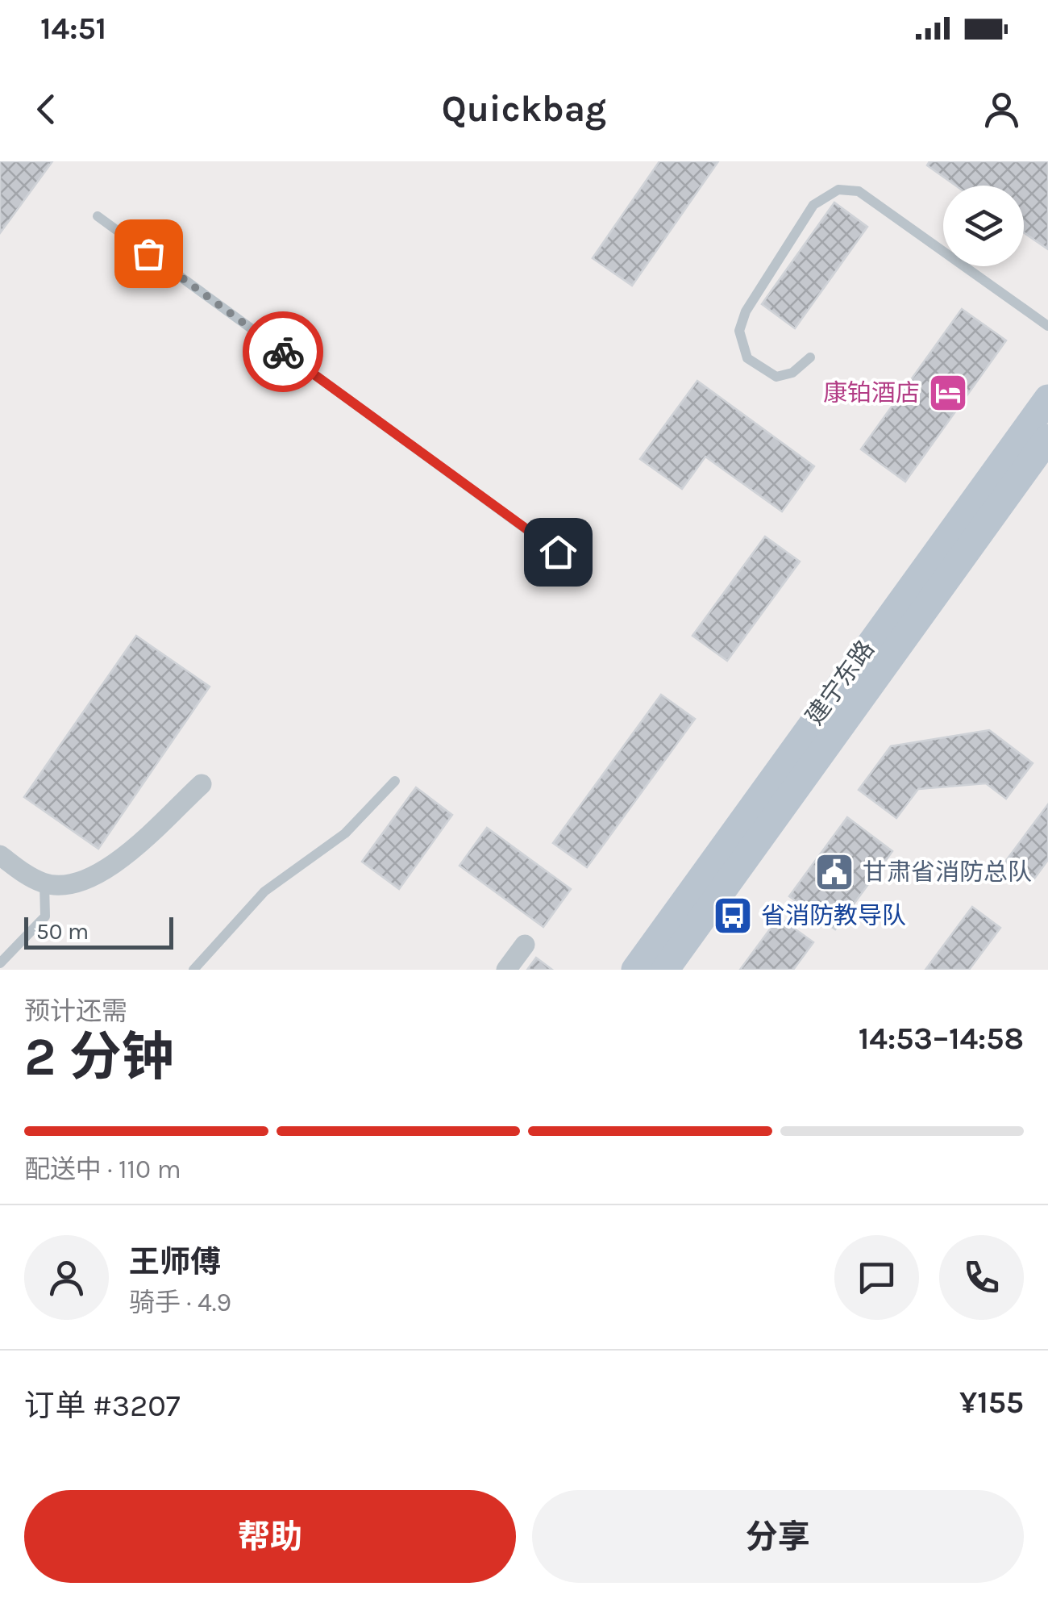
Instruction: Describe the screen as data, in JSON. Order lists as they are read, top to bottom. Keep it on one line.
{"streets":{"main road":["建宁东路"]},"places":{"hotel":["康铂酒店"],"public building":["甘肃省消防总队"],"bus stop":["省消防教导队"]},"scale_bar":"50 m","page":{"status":"14:51","header":"Quickbag","scale":"50 m","heading":["2 分钟","预计还需","14:53–14:58"],"panel":["王师傅","骑手 · 4.9","订单 #3207","¥155"],"bar":"配送中 · 110 m","buttons":["帮助","分享"]}}
